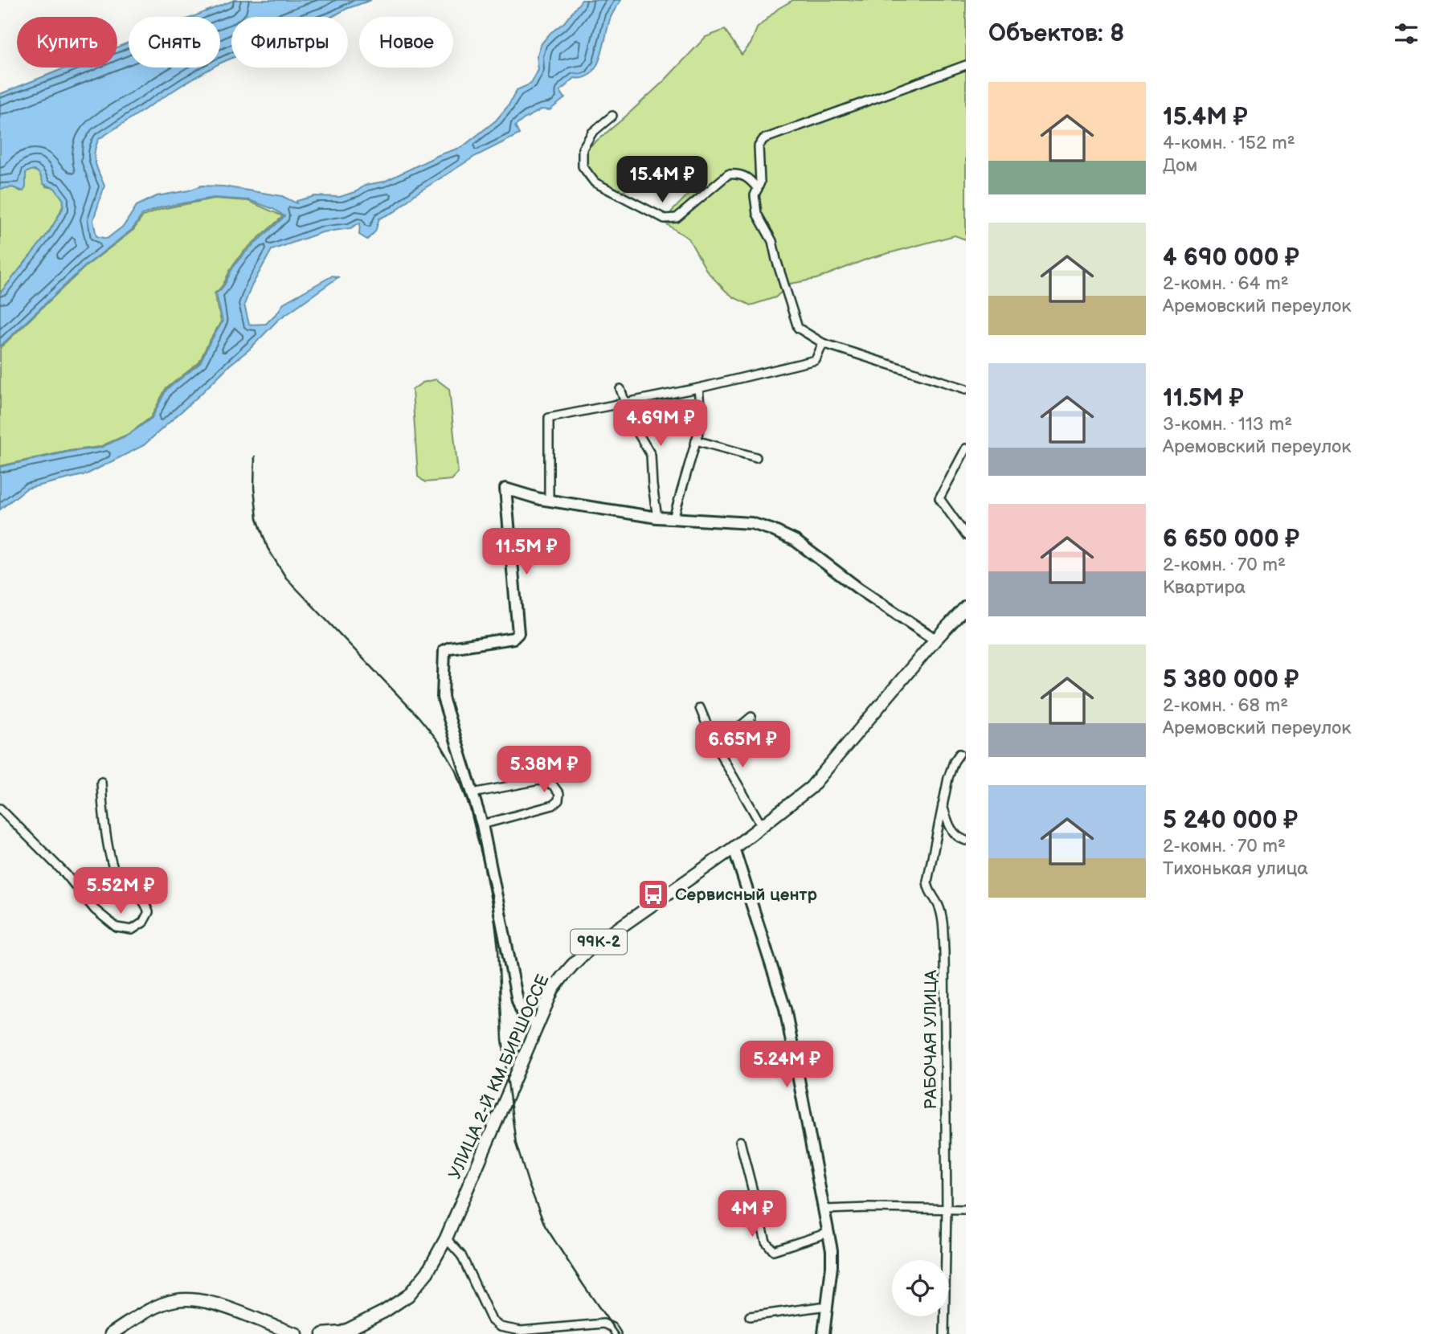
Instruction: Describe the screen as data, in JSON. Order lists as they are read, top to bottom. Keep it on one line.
{"streets":{"main road":["99К-2","УЛИЦА 2-Й КМ БИРШОССЕ"],"street":["РАБОЧАЯ УЛИЦА"]},"places":{"bus stop":["Сервисный центр"]},"page":{"heading":"Объектов: 8","chip":["Купить","Снять","Фильтры","Новое"],"list":[{"name":"15.4M ₽","note":"4-комн. · 152 m² · Дом"},{"name":"4 690 000 ₽","note":"2-комн. · 64 m² · Аремовский переулок"},{"name":"11.5M ₽","note":"3-комн. · 113 m² · Аремовский переулок"},{"name":"6 650 000 ₽","note":"2-комн. · 70 m² · Квартира"},{"name":"5 380 000 ₽","note":"2-комн. · 68 m² · Аремовский переулок"},{"name":"5 240 000 ₽","note":"2-комн. · 70 m² · Тихонькая улица"}],"price":["15.4M ₽","4.69M ₽","11.5M ₽","6.65M ₽","5.38M ₽","5.52M ₽","5.24M ₽","4M ₽"]}}
